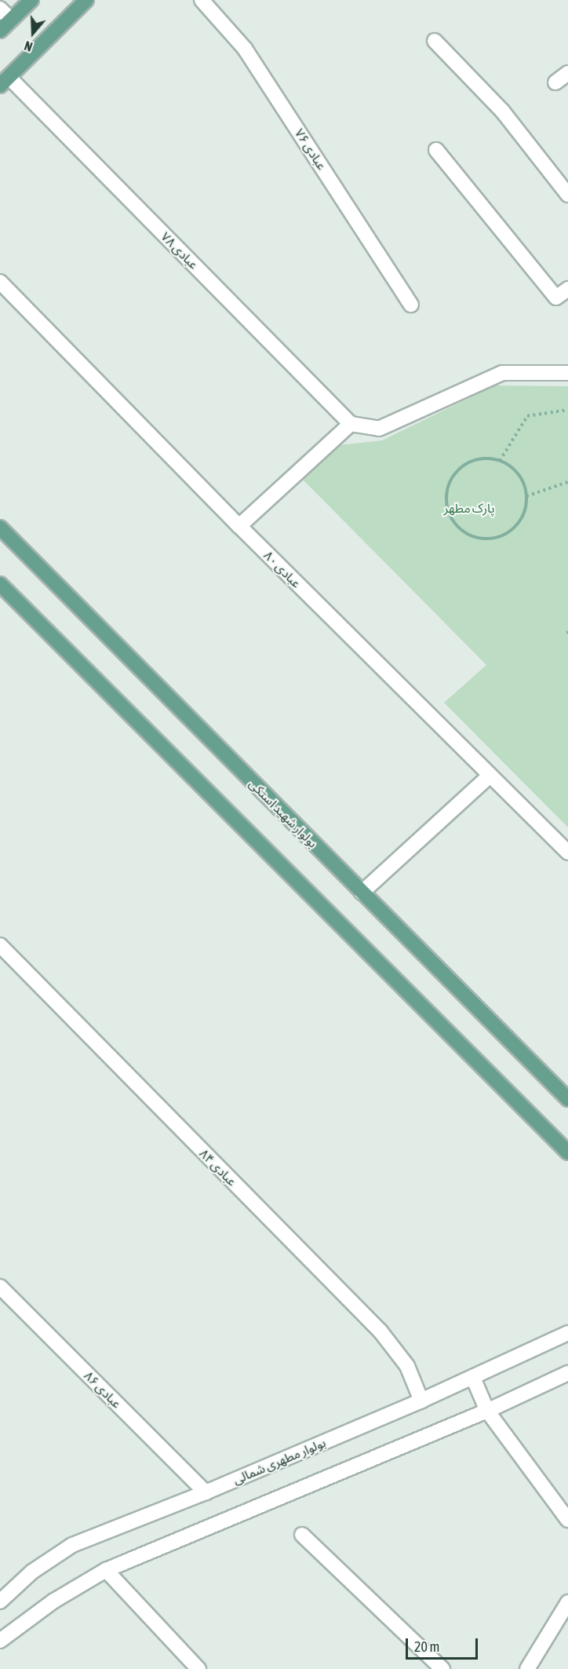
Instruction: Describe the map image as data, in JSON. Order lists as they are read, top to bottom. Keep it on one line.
{"streets":{"main road":["بولوار شهید استکی"],"street":["عبادی ۷۶","عبادی ۷۸","عبادی ۸۰","عبادی ۸۴","عبادی ۸۶","بولوار مطهری شمالی"]},"crossings":[["عبادی ۸۴","بولوار مطهری شمالی"],["عبادی ۸۶","بولوار مطهری شمالی"]],"parks":["پارک مطهر"],"scale_bar":"20 m","north":"bottom"}
